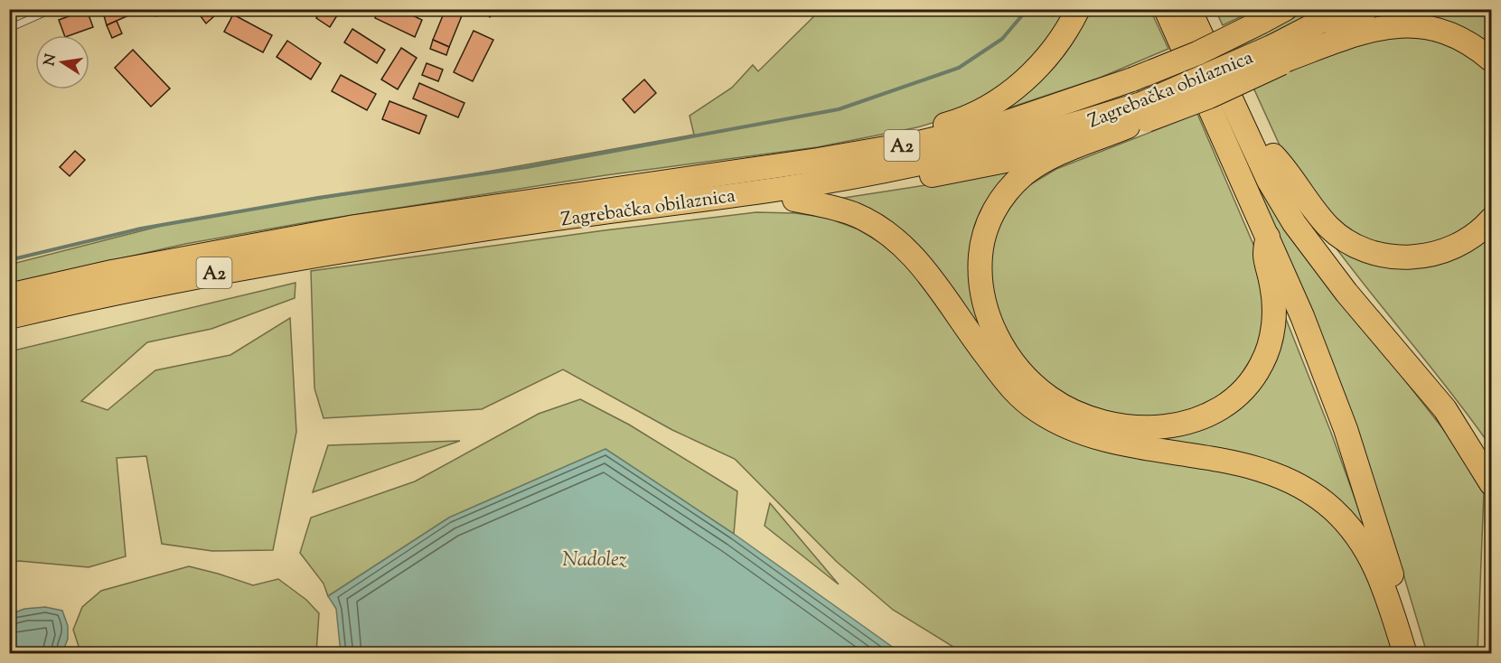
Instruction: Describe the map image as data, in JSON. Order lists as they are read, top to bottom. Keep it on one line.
{"streets":{"highway":["Zagrebačka obilaznica","A2"]},"water":["Nadolez"],"north":"left"}
